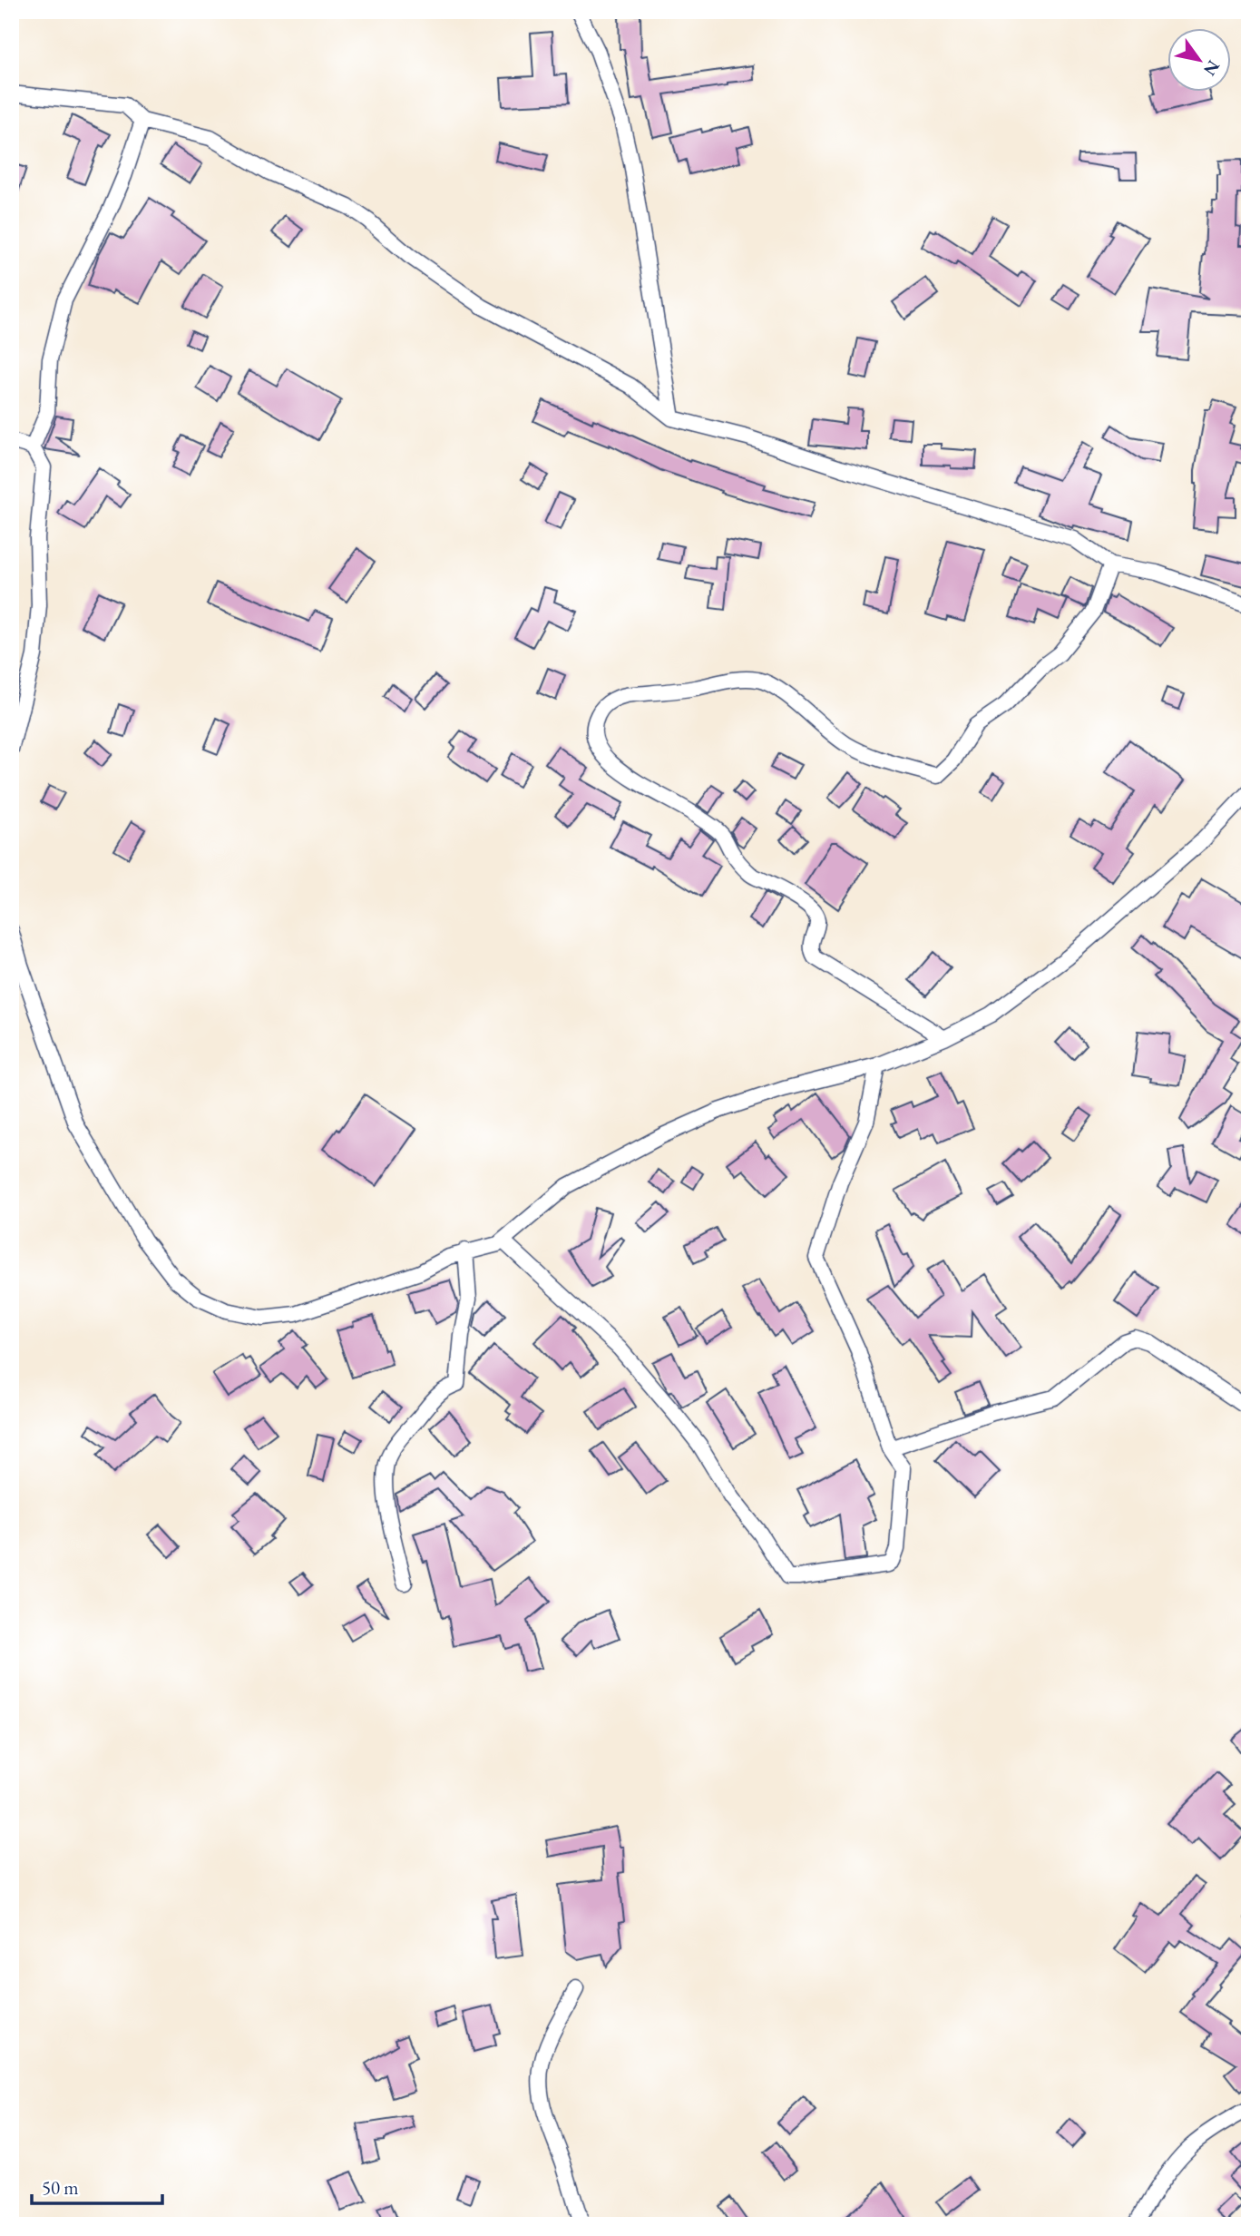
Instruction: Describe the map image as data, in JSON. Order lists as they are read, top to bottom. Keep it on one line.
{"scale_bar":"50 m","north":"bottom right"}
